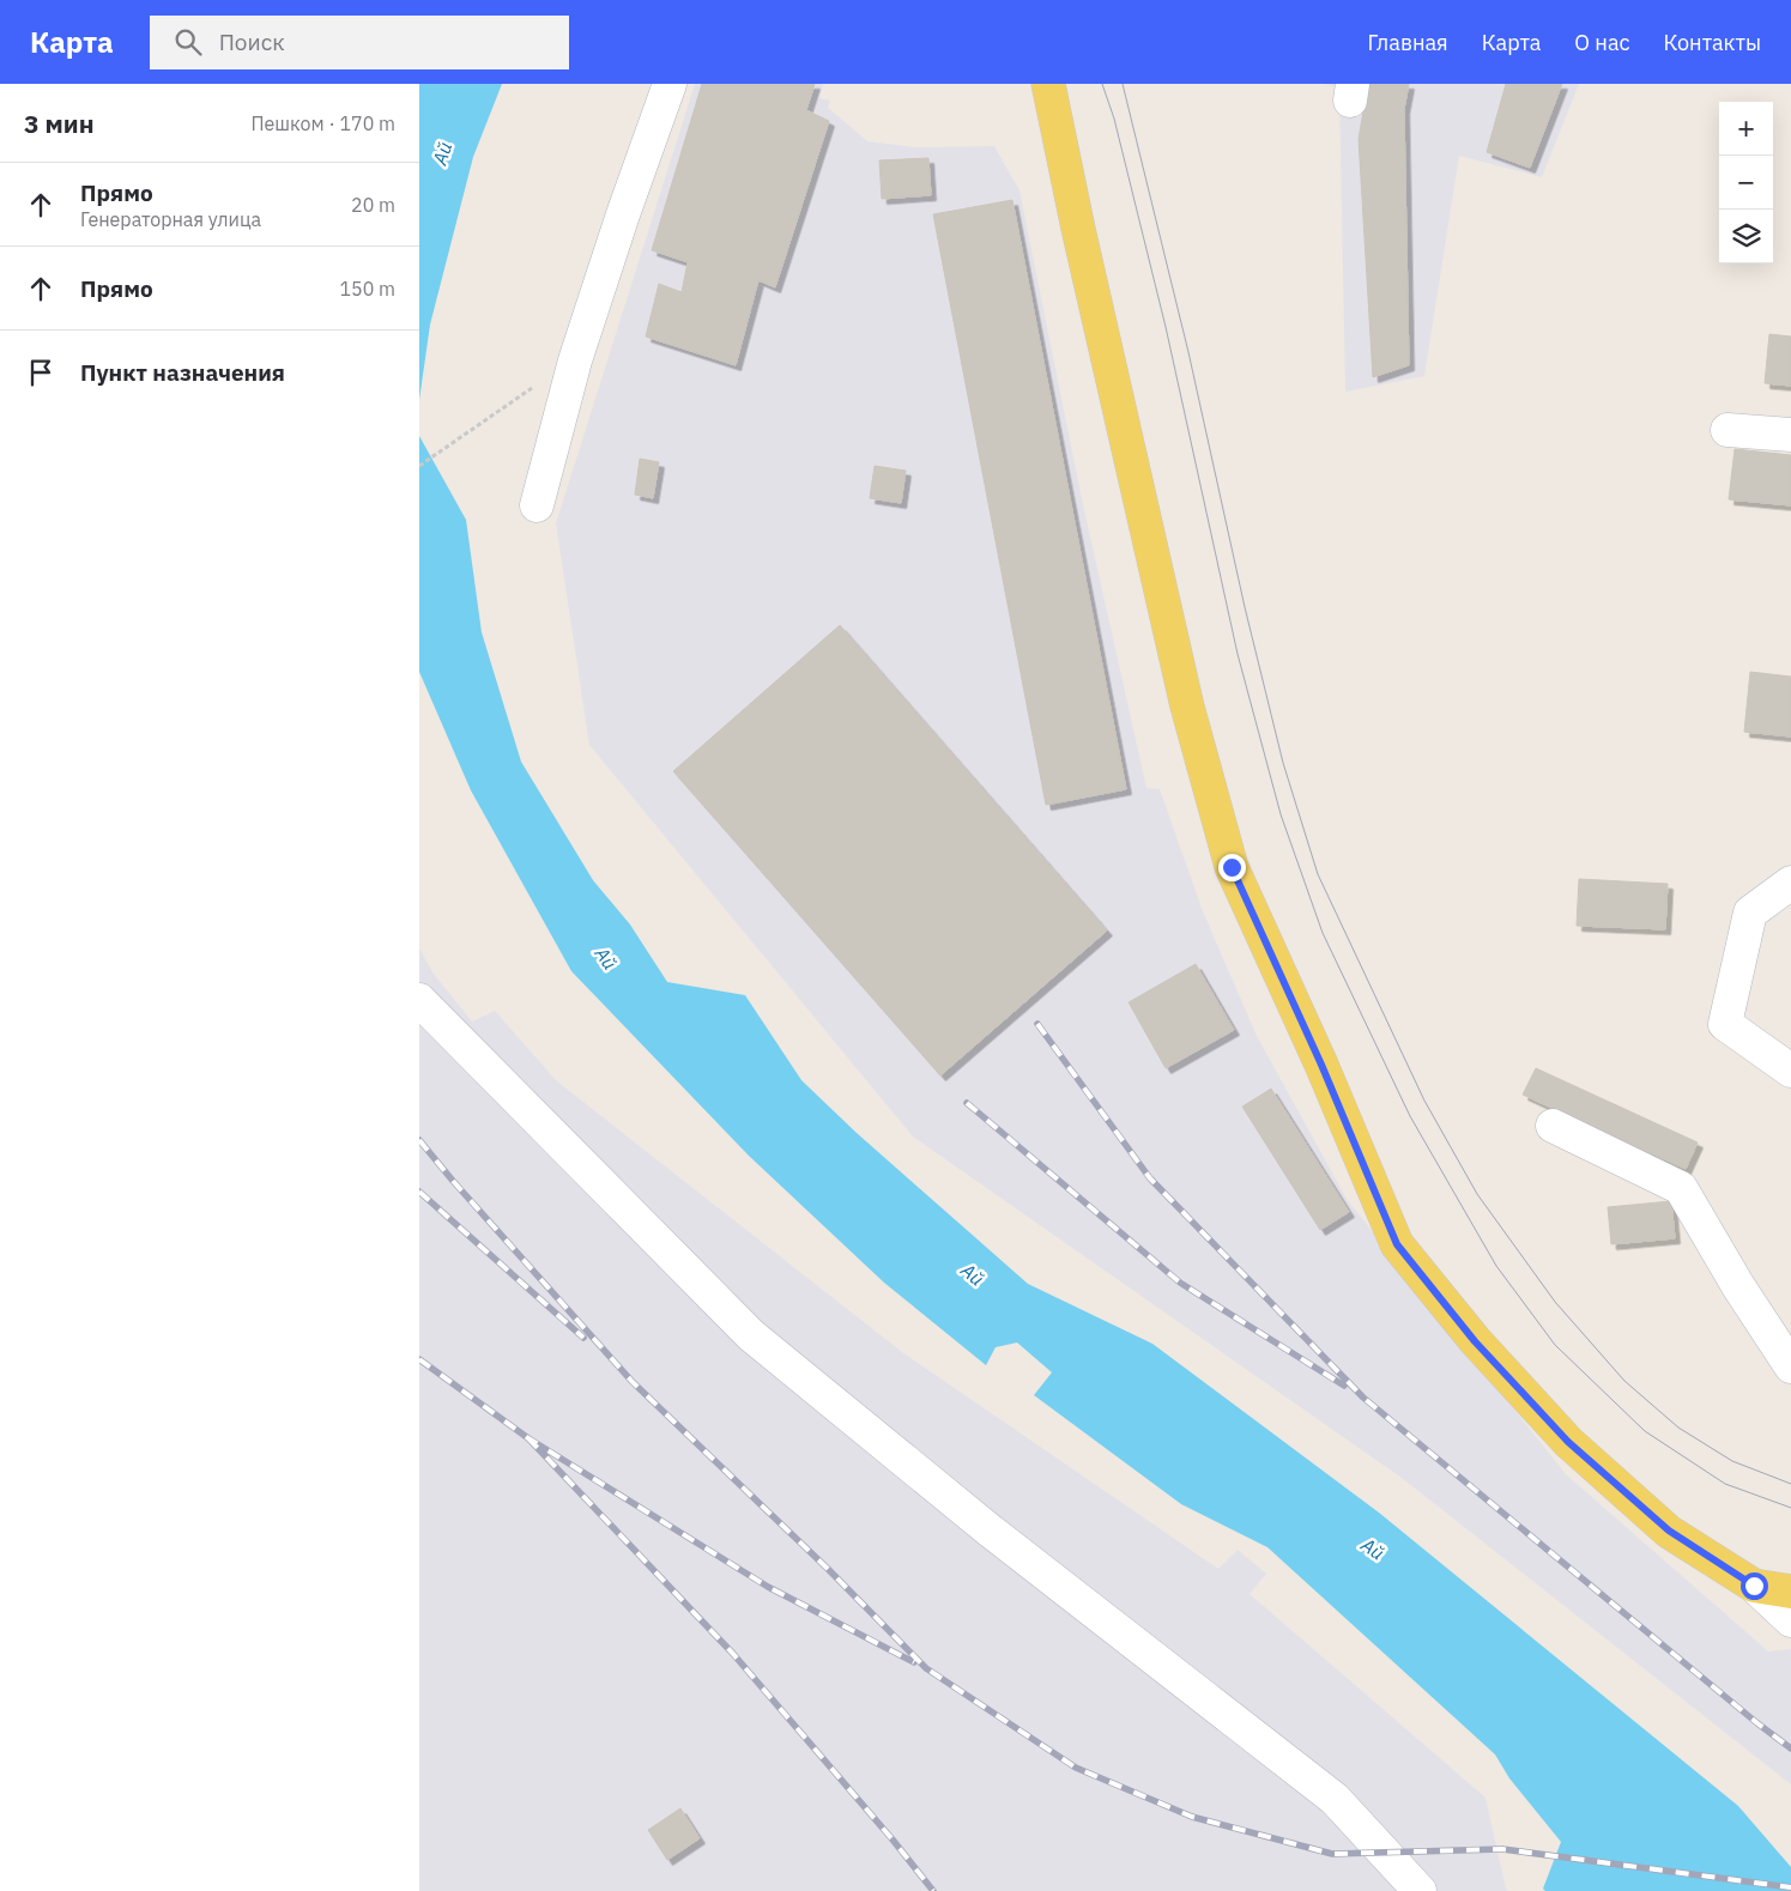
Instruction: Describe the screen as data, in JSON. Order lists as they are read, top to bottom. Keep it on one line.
{"water":["Ай"],"page":{"header":"Карта","search":"Поиск","nav":["Главная","Карта","О нас","Контакты"],"heading":["3 мин","Пешком · 170 m"],"map_buttons":["+","−"],"list":[["Прямо","Генераторная улица","20 m"],["Прямо","150 m"],"Пункт назначения"]}}
